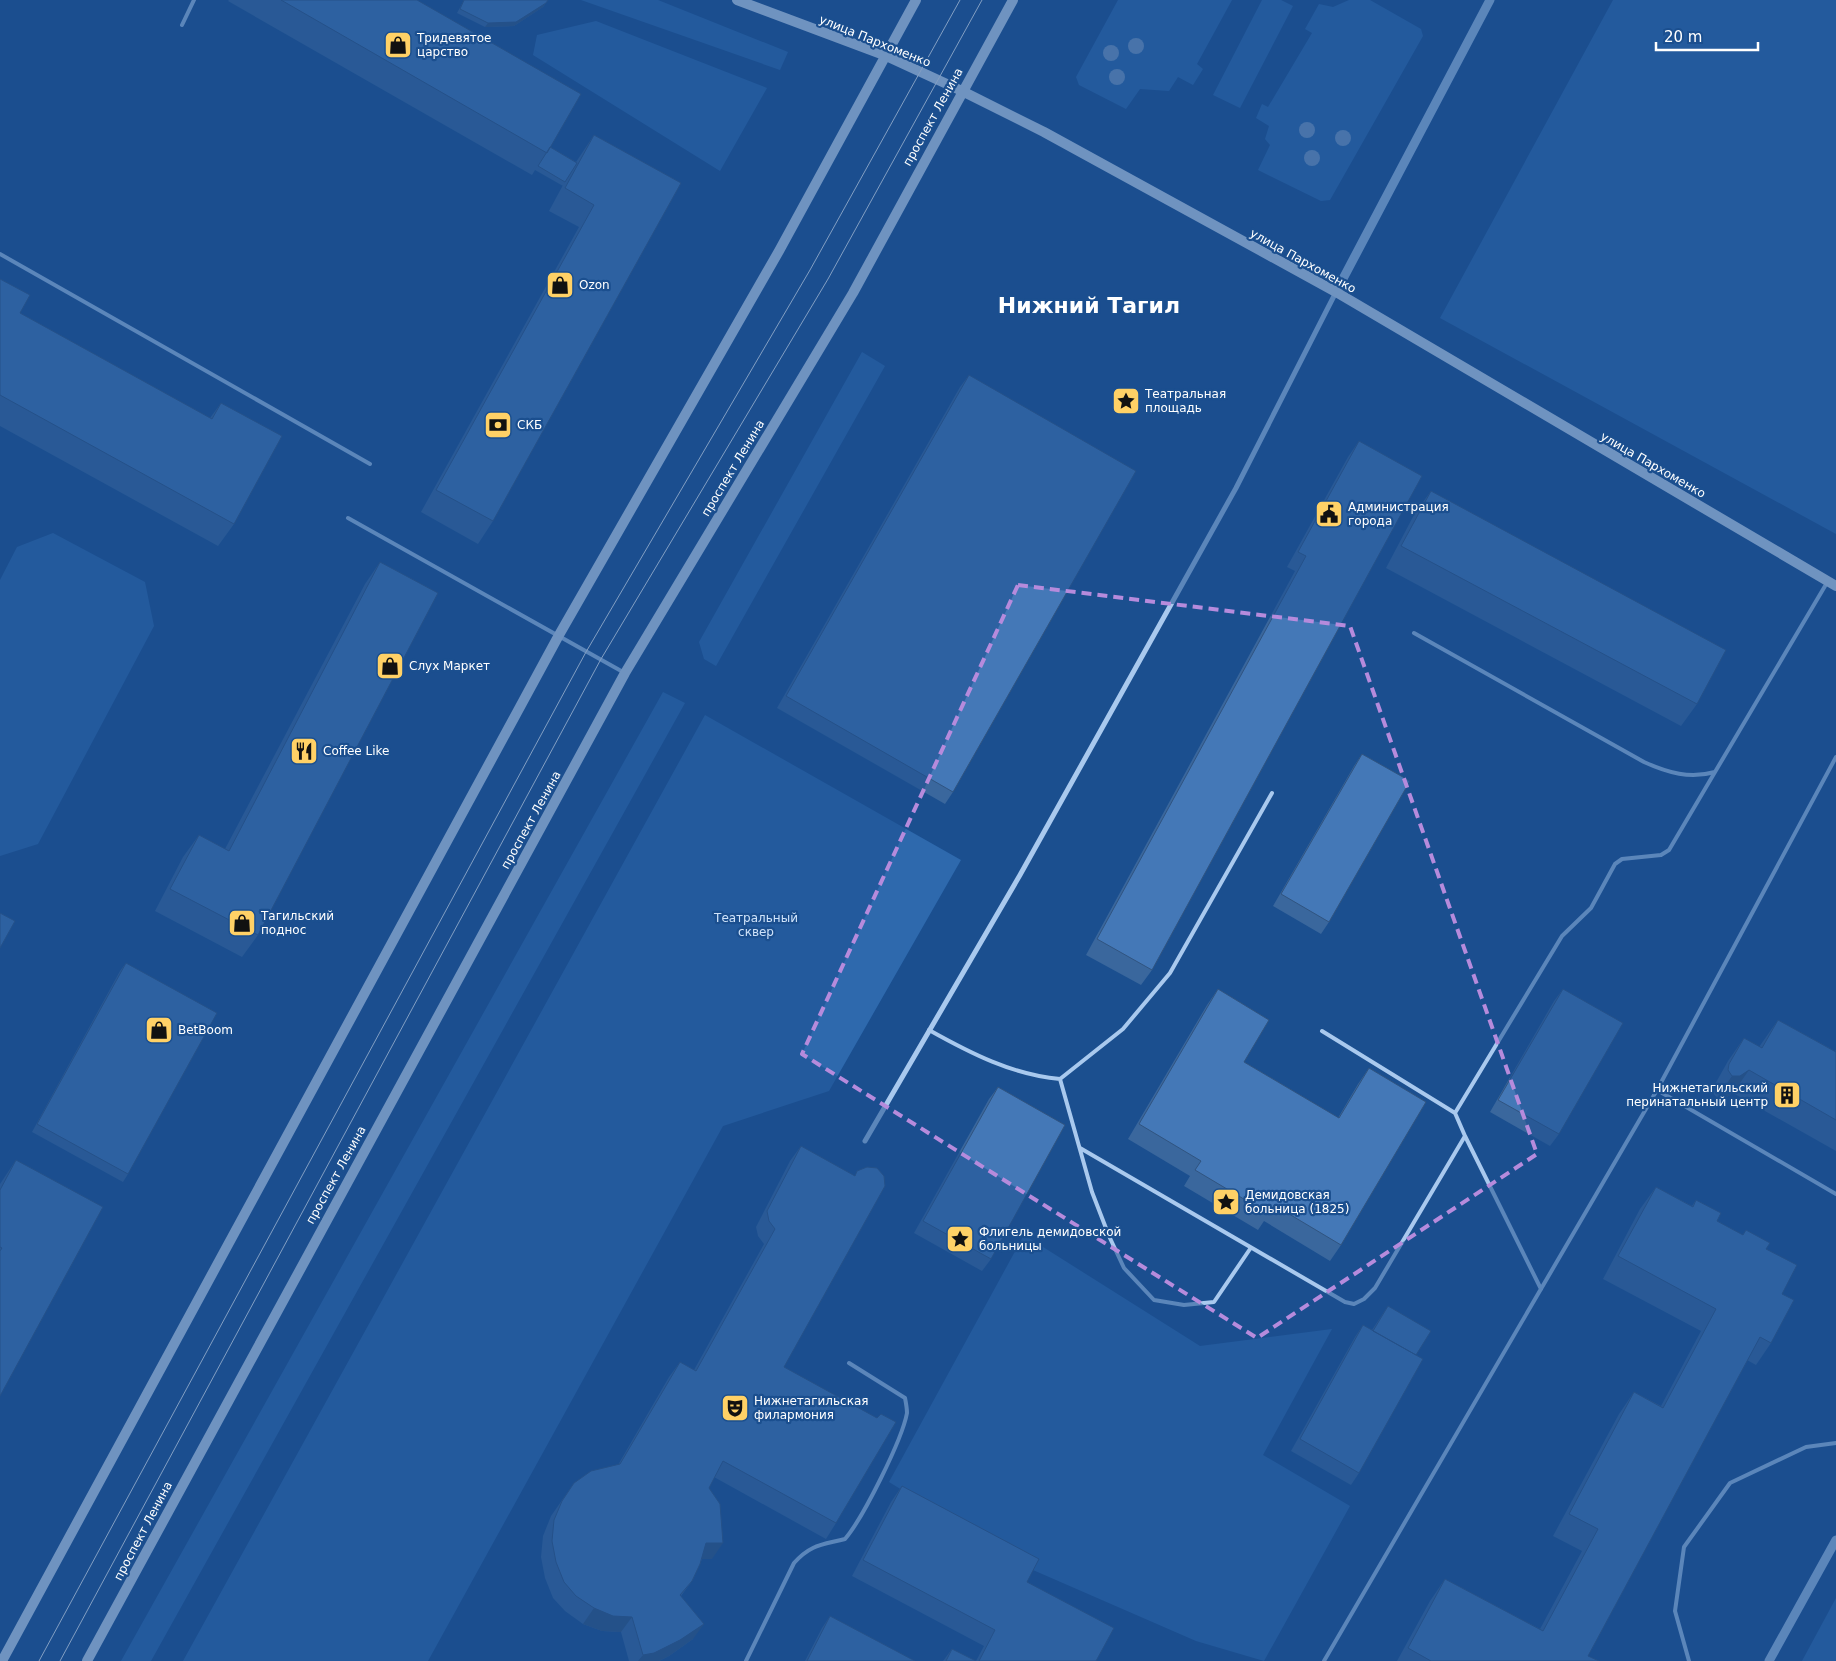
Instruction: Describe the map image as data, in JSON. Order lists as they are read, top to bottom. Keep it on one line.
{"streets":{"main road":["улица Пархоменко","проспект Ленина"]},"crossings":[["улица Пархоменко","проспект Ленина"]],"districts":["Нижний Тагил"],"parks":["Театральный сквер"],"places":{"shop":["Тридевятое царство","Ozon","Слух Маркет","Тагильский поднос","BetBoom"],"place":["Театральная площадь","Демидовская больница (1825)","Флигель демидовской больницы"],"bank":["СКБ"],"public building":["Администрация города"],"restaurant":["Coffee Like"],"building":["Нижнетагильский перинатальный центр"],"theatre":["Нижнетагильская филармония"]},"scale_bar":"20 m"}
